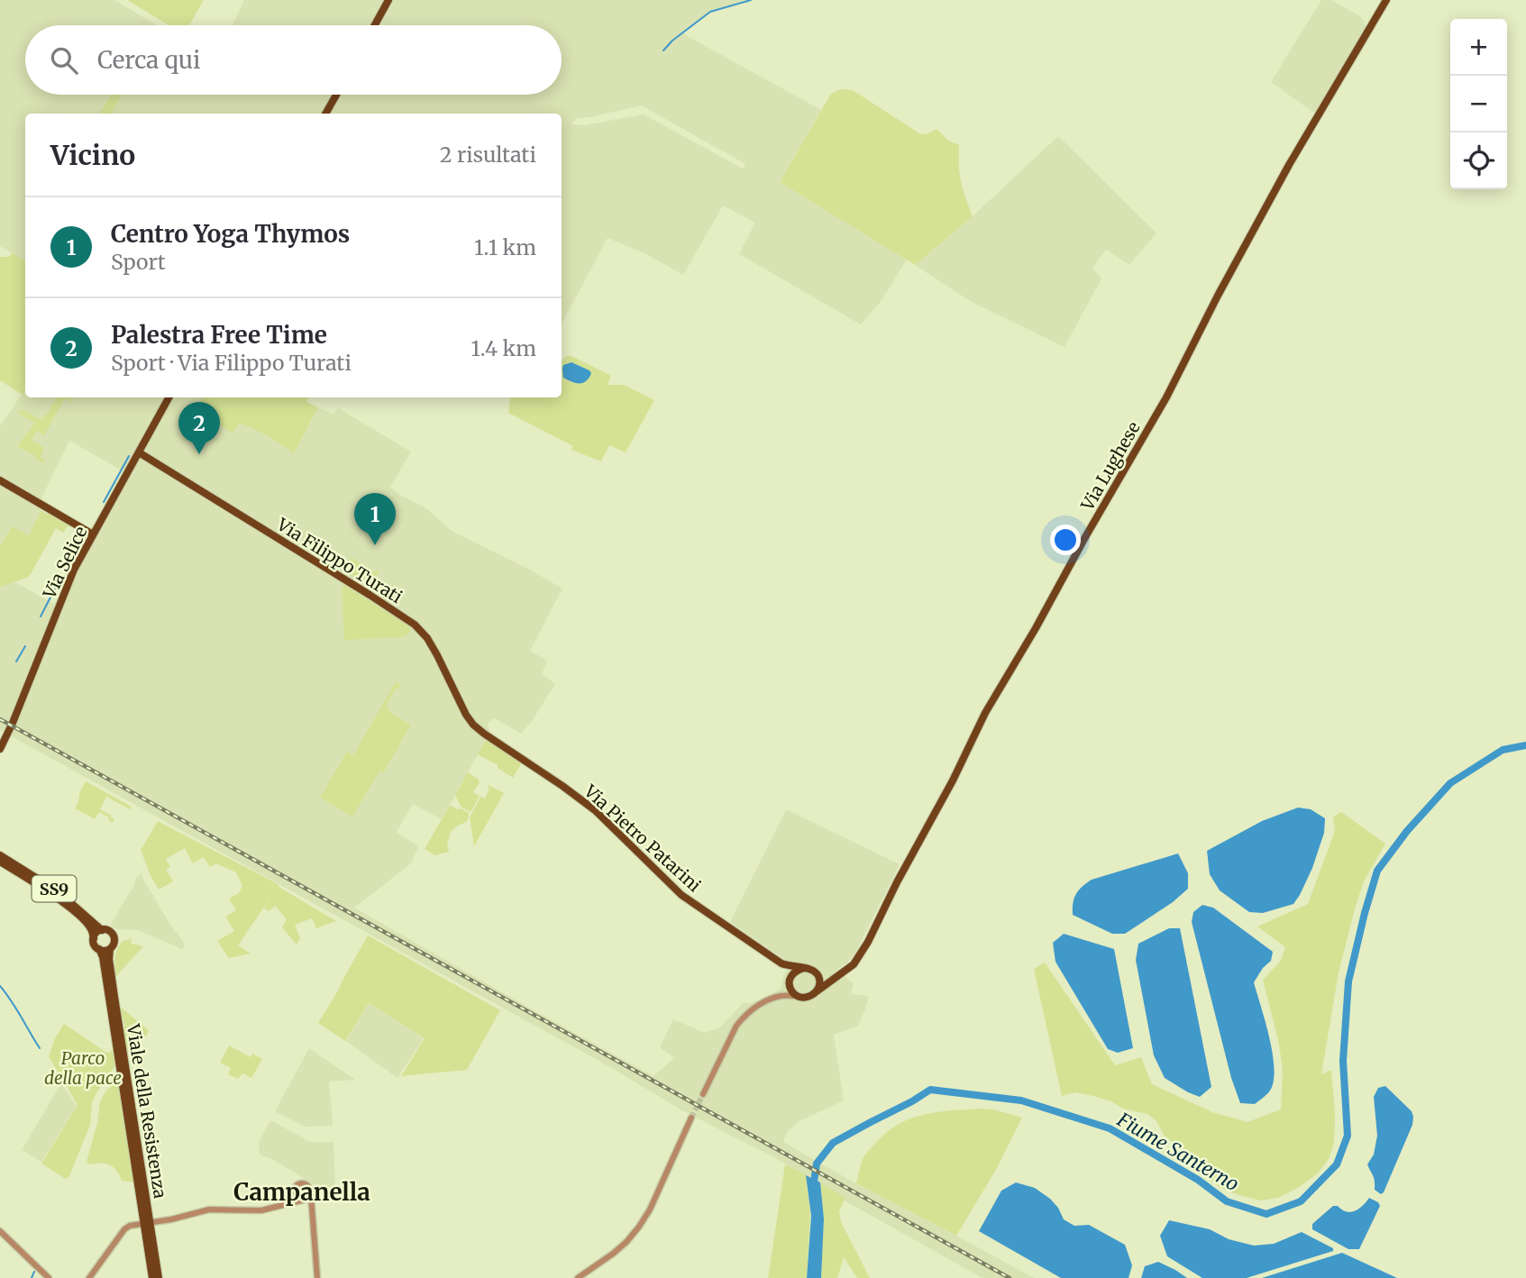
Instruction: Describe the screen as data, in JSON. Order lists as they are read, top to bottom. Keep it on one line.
{"streets":{"main road":["Via Lughese","Via Filippo Turati","Via Selice","Via Pietro Patarini","SS9","Viale della Resistenza"]},"crossings":[["Via Lughese","Via Pietro Patarini"],["Via Filippo Turati","Via Selice"],["Via Filippo Turati","Via Pietro Patarini"]],"districts":["Campanella"],"water":["Fiume Santerno"],"parks":["Parco della pace"],"page":{"map_buttons":["+","−"],"search":"Cerca qui","heading":["Vicino","2 risultati"],"list":[{"mark":"1","name":"Centro Yoga Thymos","note":"Sport","value":"1.1 km"},{"mark":"2","name":"Palestra Free Time","note":"Sport · Via Filippo Turati","value":"1.4 km"}],"pins":["2","1"]}}
